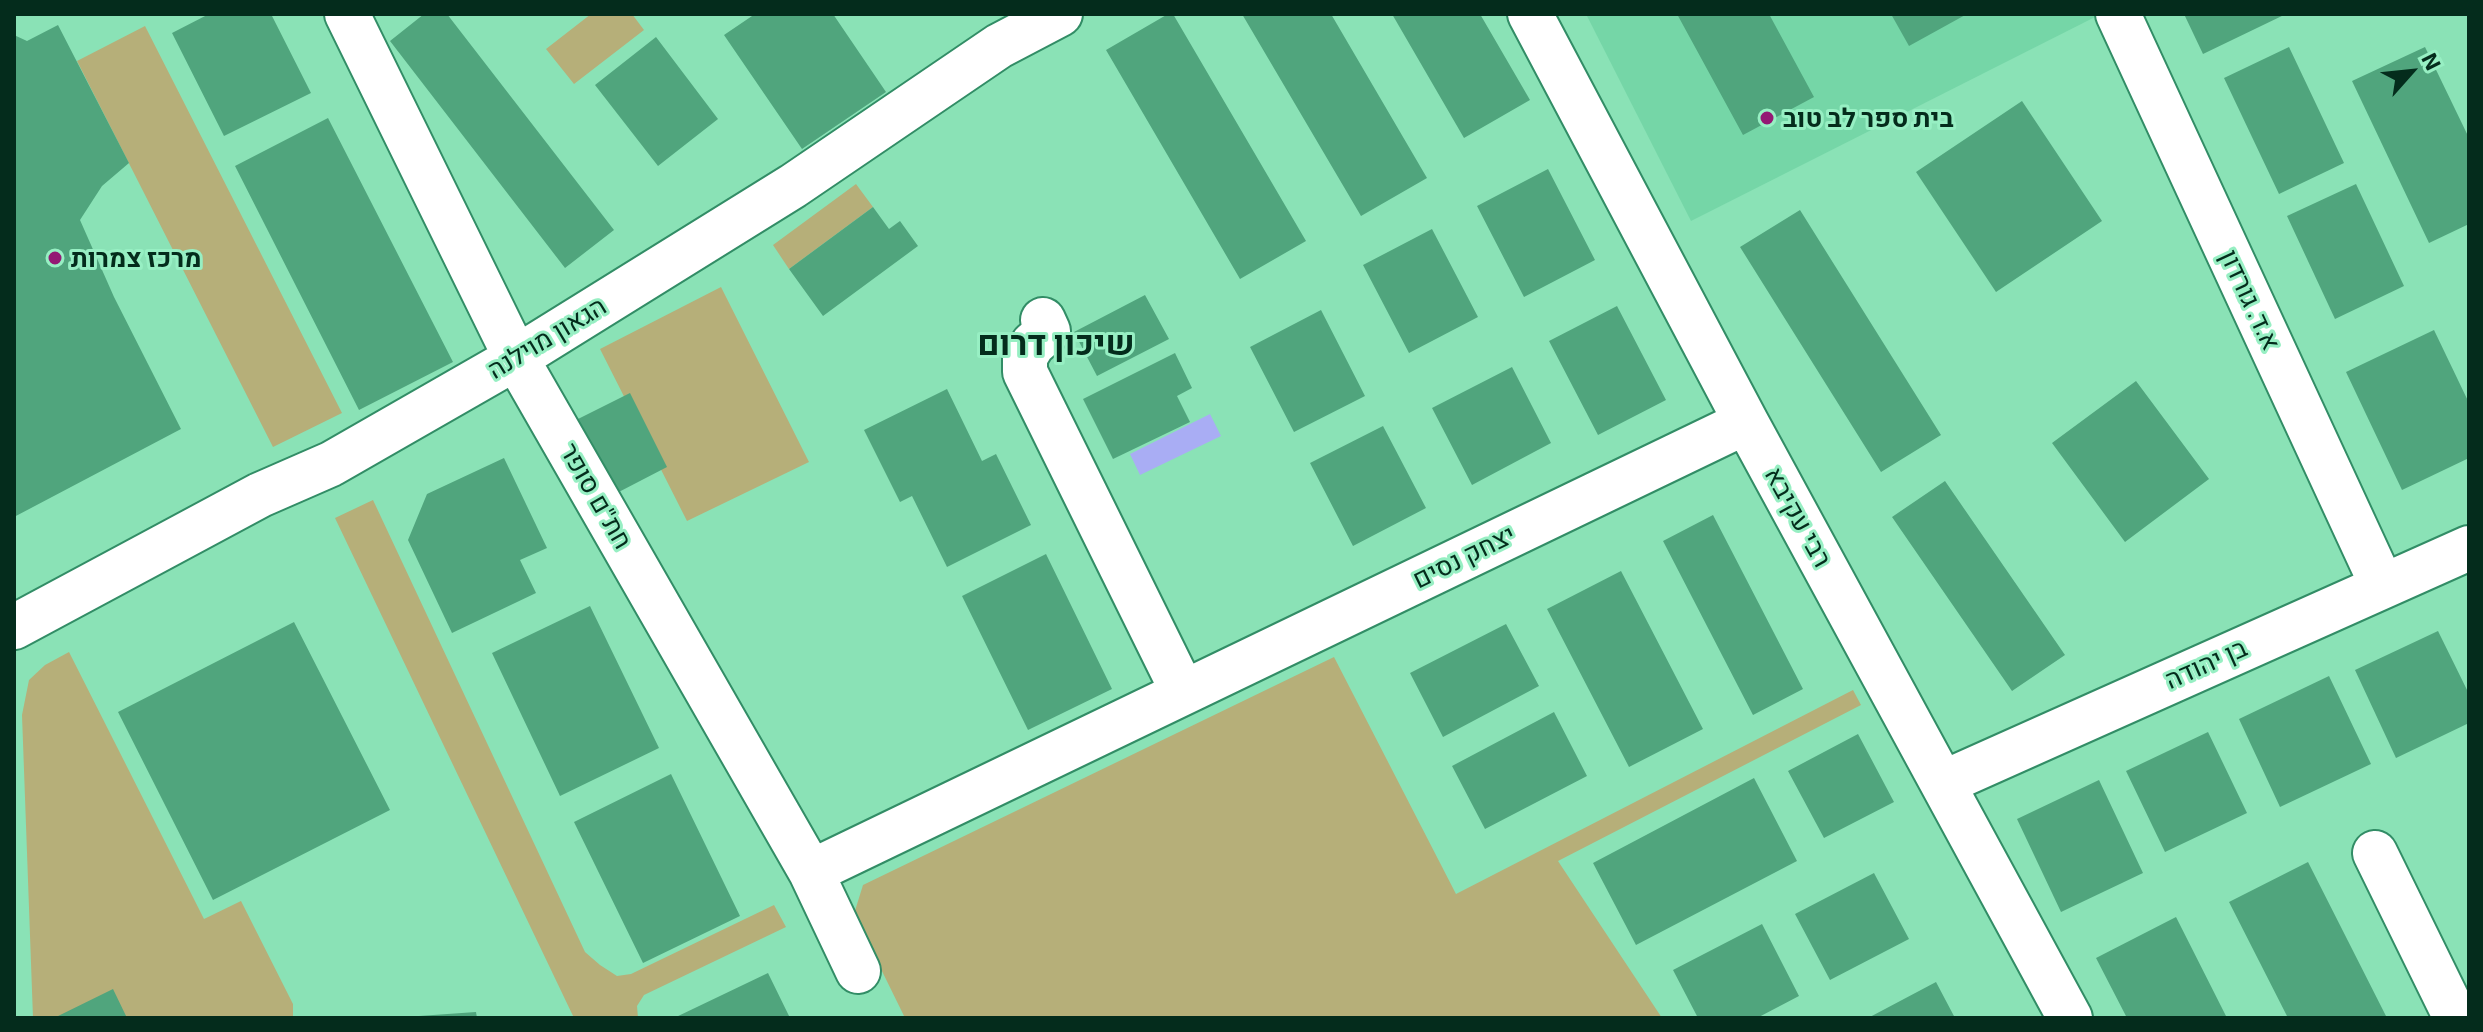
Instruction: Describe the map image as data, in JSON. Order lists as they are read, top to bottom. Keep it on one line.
{"streets":{"street":["א.ד. גורדון","הגאון מוילנה","חת\"ם סופר","רבי עקיבא","יצחק נסים","בן יהודה"]},"crossings":[["א.ד. גורדון","בן יהודה"],["הגאון מוילנה","חת\"ם סופר"],["חת\"ם סופר","יצחק נסים"],["רבי עקיבא","יצחק נסים"],["רבי עקיבא","בן יהודה"]],"districts":["שיכון דרום"],"places":["בית ספר לב טוב","מרכז צמרות"],"north":"top right"}
